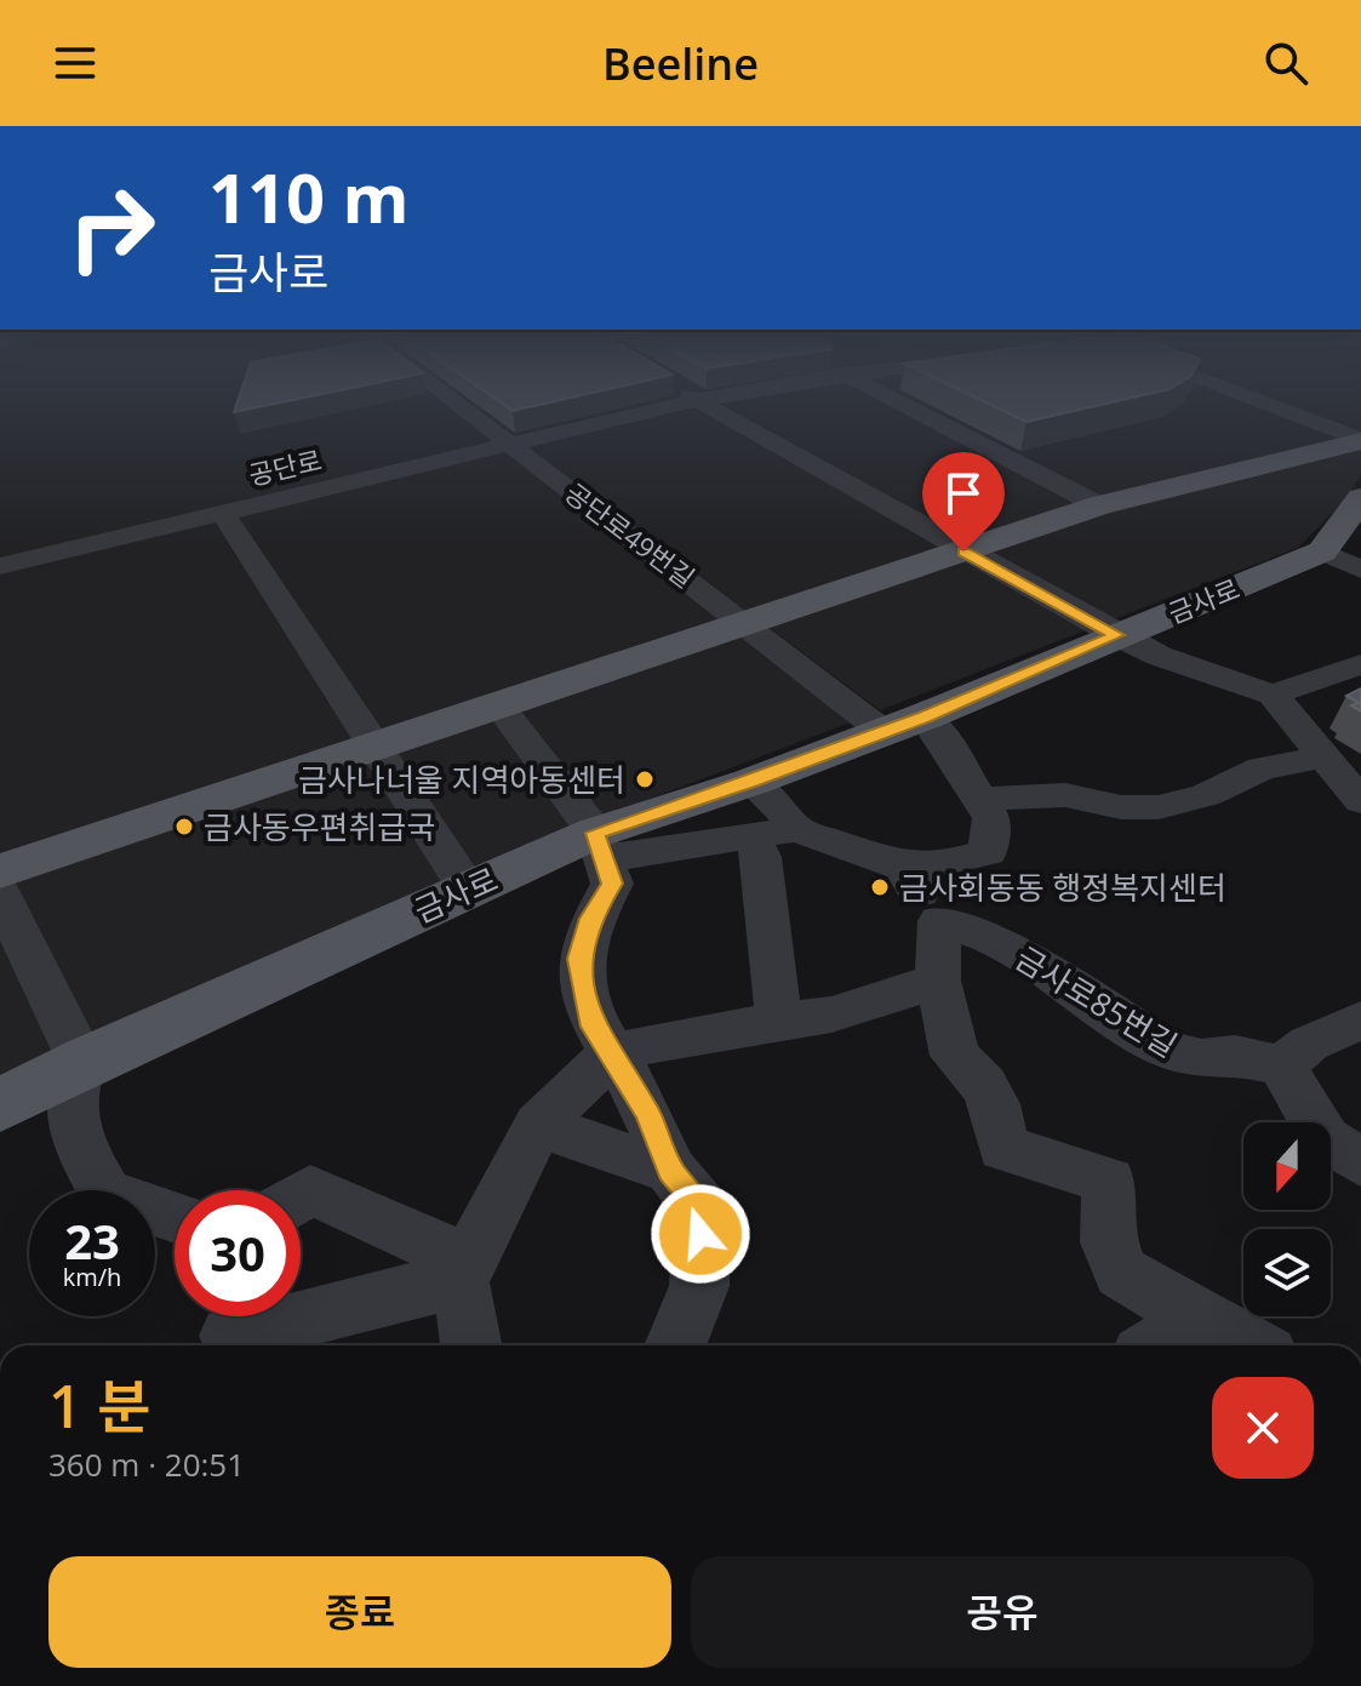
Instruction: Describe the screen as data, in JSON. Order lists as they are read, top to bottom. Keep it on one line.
{"streets":{"main road":["금사로"],"street":["공단로","공단로49번길","금사로85번길"]},"crossings":[["공단로","공단로49번길"],["공단로49번길","금사로"]],"places":["금사나너울 지역아동센터","금사동우편취급국","금사회동동 행정복지센터"],"north":"bottom","page":{"header":"Beeline","turn":["110 m","금사로"],"speed":"23 km/h","limit":"30","heading":["1 분","360 m · 20:51"],"buttons":["종료","공유"]}}
